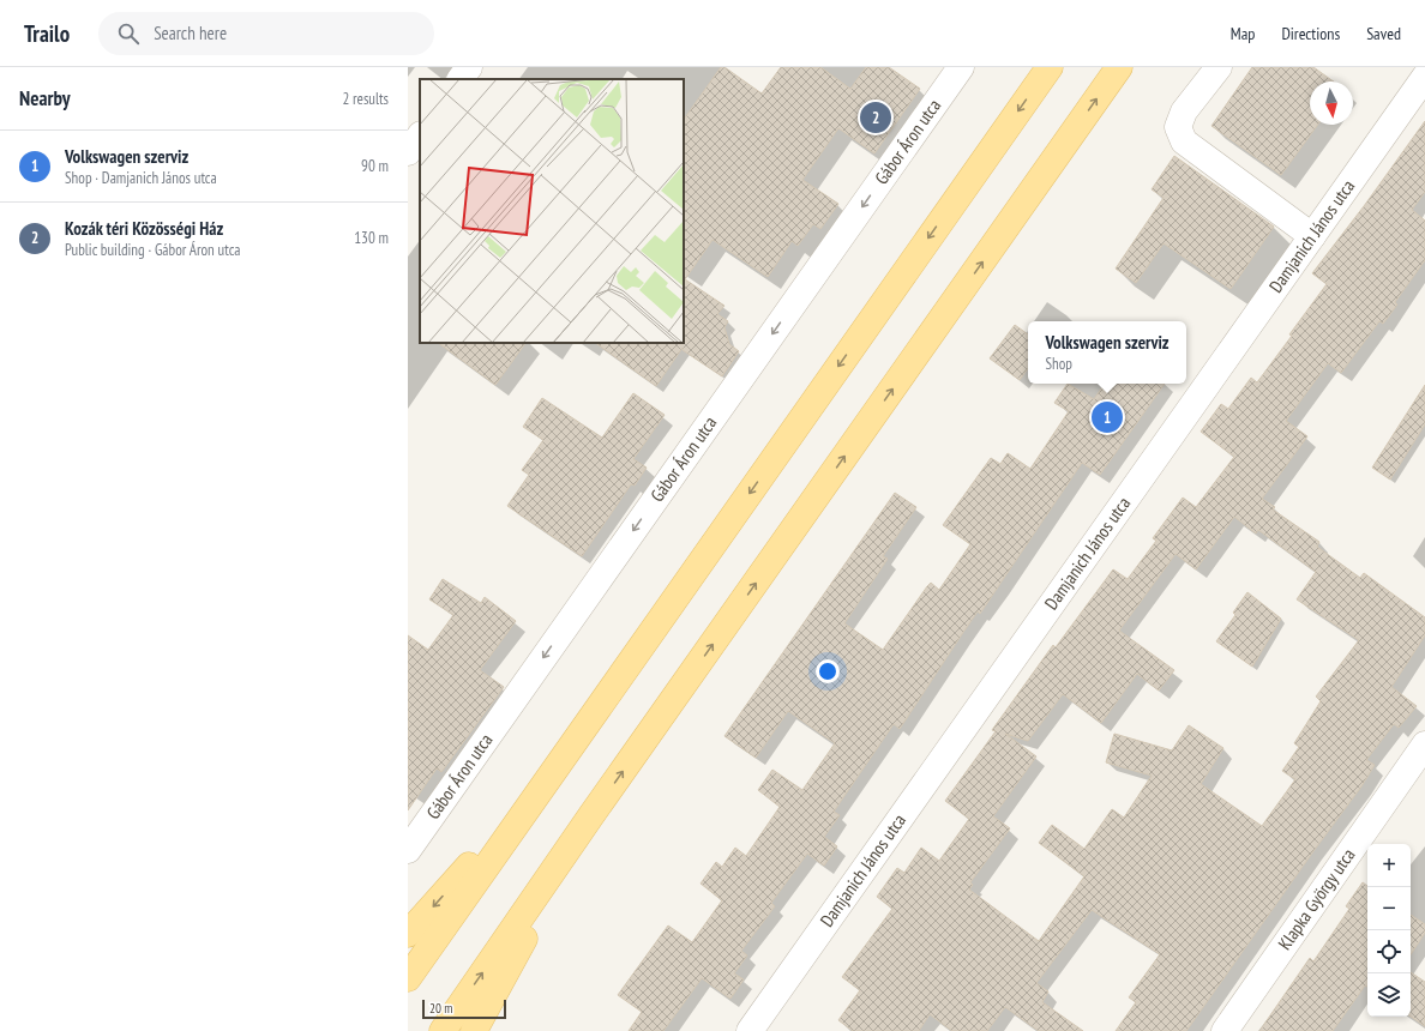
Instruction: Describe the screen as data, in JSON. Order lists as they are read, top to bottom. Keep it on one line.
{"streets":{"street":["Gábor Áron utca","Damjanich János utca","Klapka György utca"]},"one_way":["Gábor Áron utca"],"scale_bar":"20 m","north":"bottom","page":{"header":"Trailo","search":"Search here","nav":["Map","Directions","Saved"],"heading":["Nearby","2 results"],"pins":["2","1"],"list":[{"mark":"1","name":"Volkswagen szerviz","note":"Shop · Damjanich János utca","value":"90 m"},{"mark":"2","name":"Kozák téri Közösségi Ház","note":"Public building · Gábor Áron utca","value":"130 m"}],"popup":["Volkswagen szerviz","Shop"],"map_buttons":["+","−"],"scale":"20 m"}}
